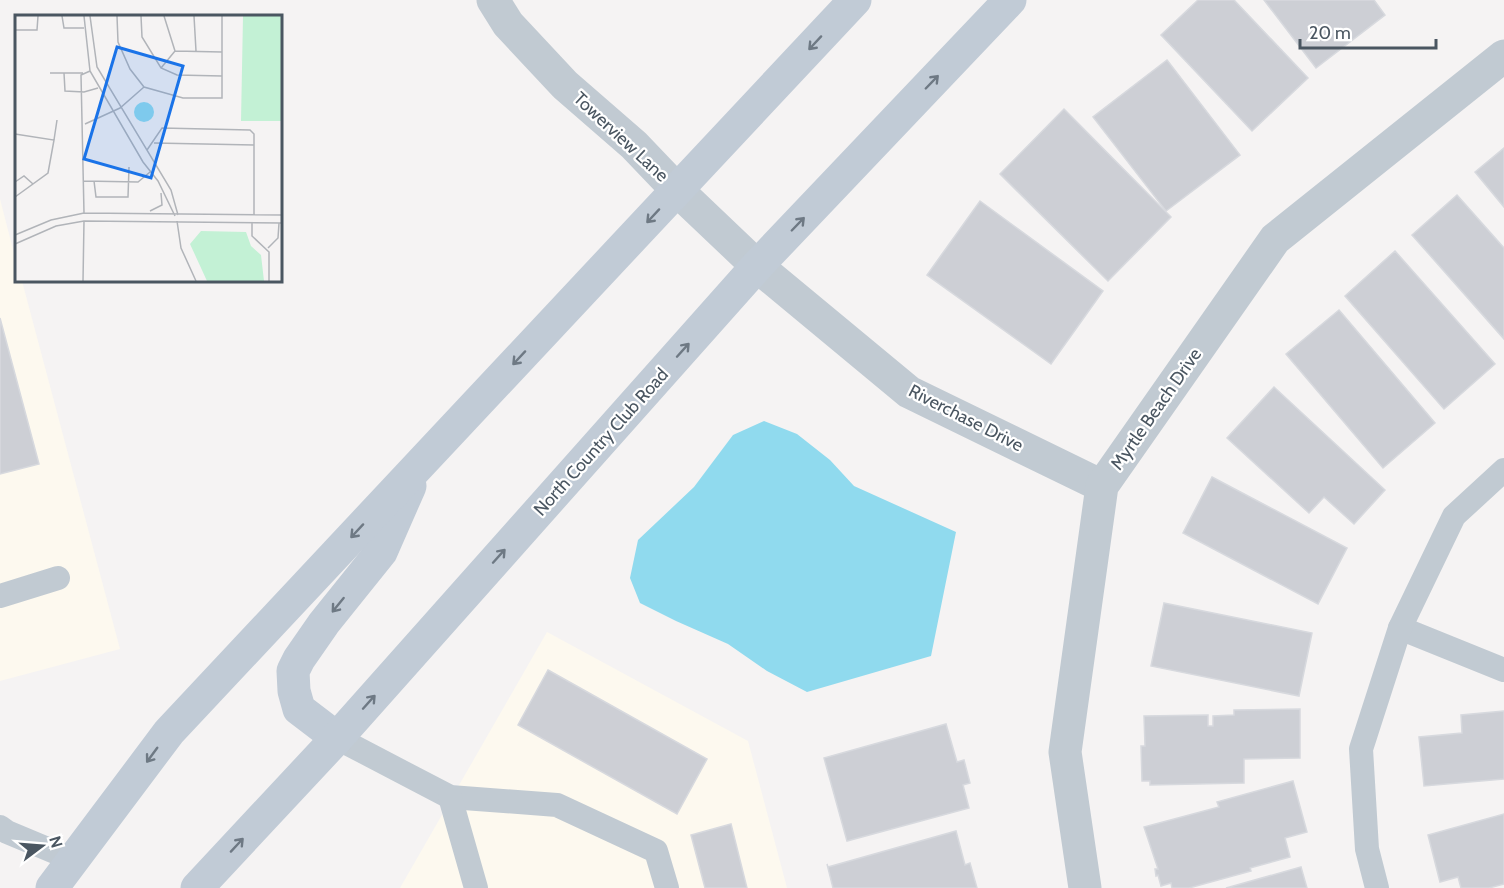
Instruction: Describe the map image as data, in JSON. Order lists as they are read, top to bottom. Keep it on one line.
{"streets":{"main road":["North Country Club Road"],"street":["Towerview Lane","Myrtle Beach Drive","Riverchase Drive"]},"crossings":[["Towerview Lane","Riverchase Drive"],["Towerview Lane","North Country Club Road"],["Myrtle Beach Drive","Riverchase Drive"],["Riverchase Drive","North Country Club Road"]],"scale_bar":"20 m","north":"right"}
